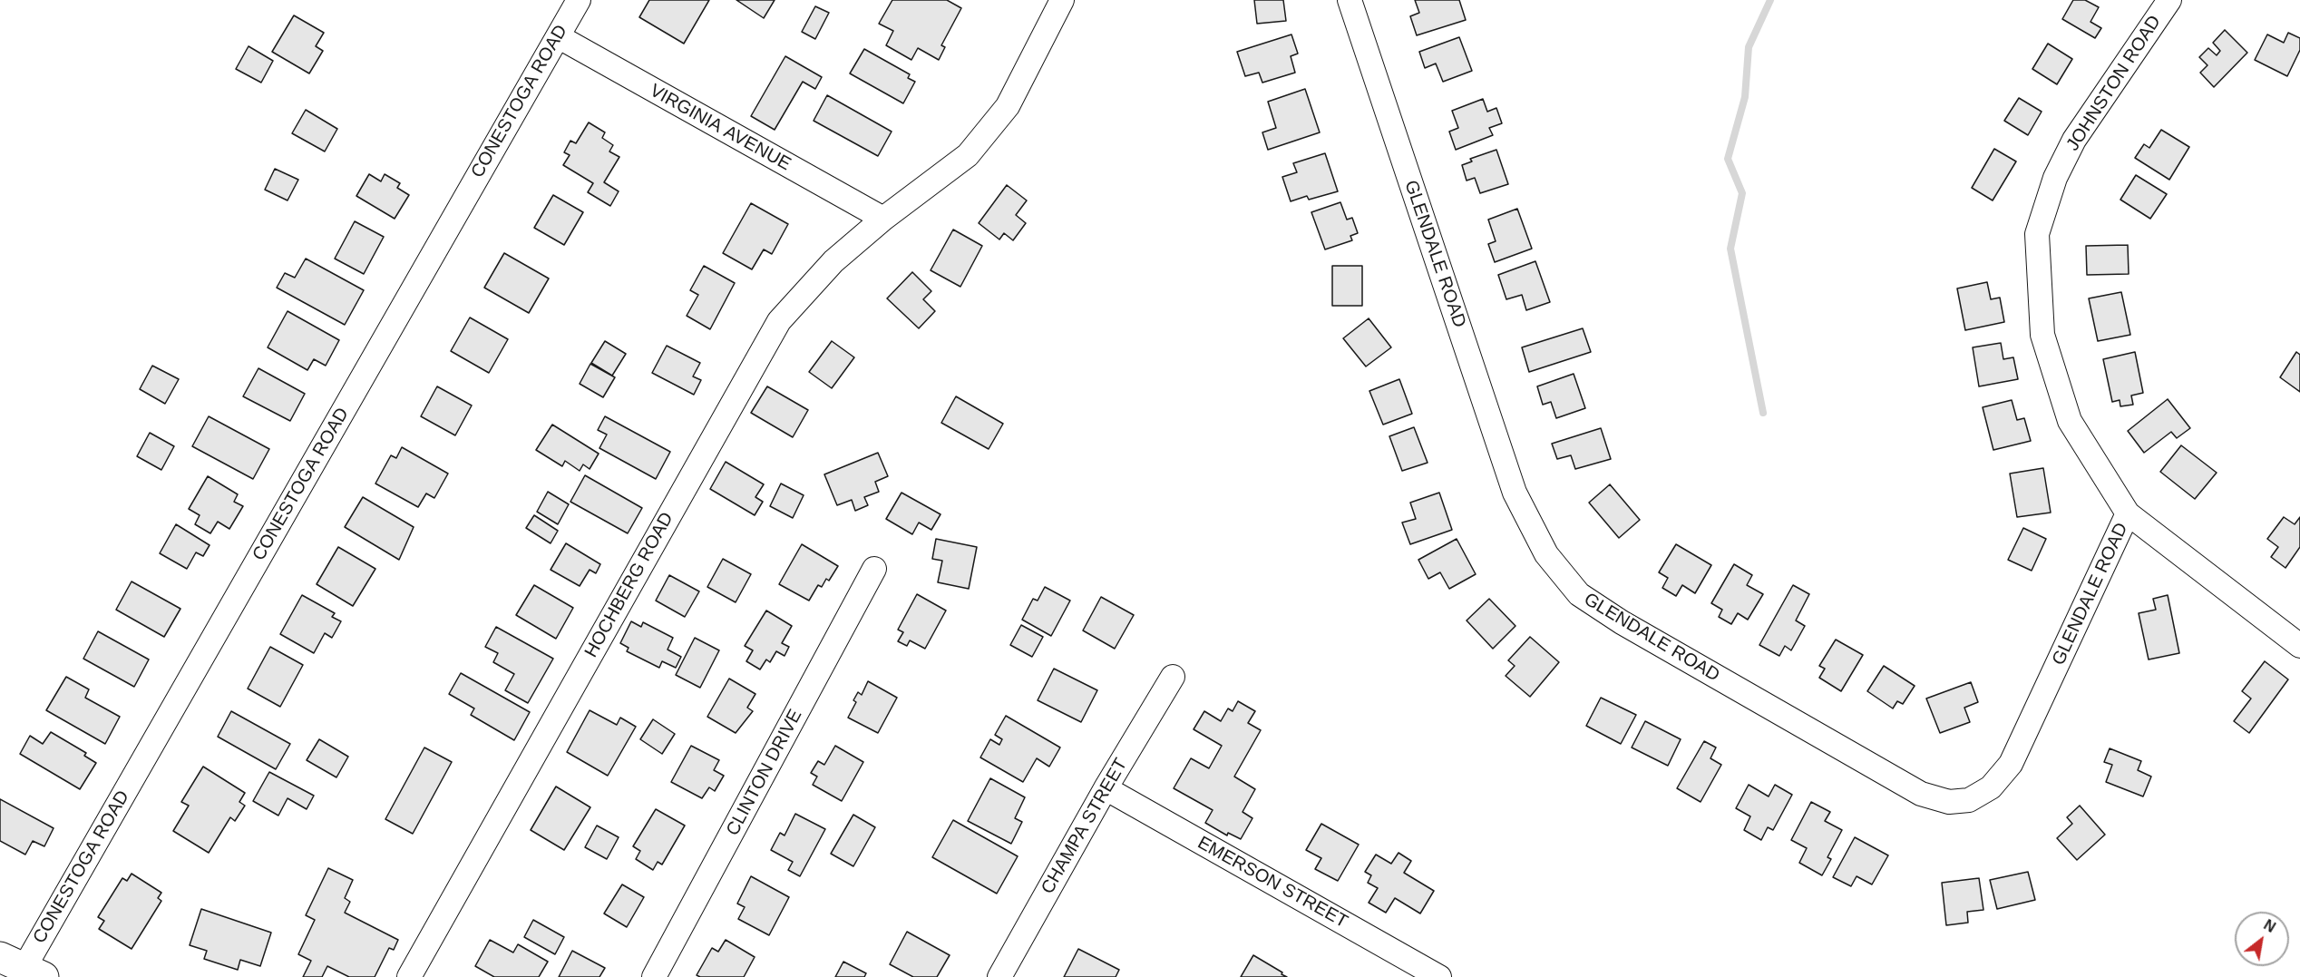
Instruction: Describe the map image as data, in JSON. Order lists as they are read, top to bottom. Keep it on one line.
{"streets":{"street":["JOHNSTON ROAD","CONESTOGA ROAD","VIRGINIA AVENUE","GLENDALE ROAD","HOCHBERG ROAD","CLINTON DRIVE","CHAMPA STREET","EMERSON STREET"]},"crossings":[["JOHNSTON ROAD","GLENDALE ROAD"],["CONESTOGA ROAD","VIRGINIA AVENUE"],["VIRGINIA AVENUE","HOCHBERG ROAD"],["CHAMPA STREET","EMERSON STREET"]],"north":"top right"}
